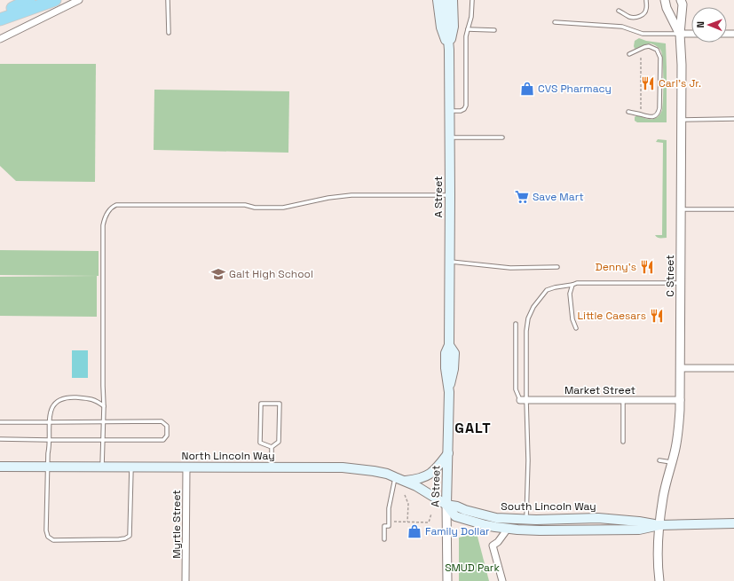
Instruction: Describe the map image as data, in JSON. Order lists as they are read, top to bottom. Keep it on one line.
{"streets":{"main road":["A Street","North Lincoln Way","South Lincoln Way"],"street":["C Street","Market Street","Myrtle Street"]},"crossings":[["A Street","North Lincoln Way"],["A Street","South Lincoln Way"],["C Street","Market Street"],["C Street","South Lincoln Way"],["North Lincoln Way","South Lincoln Way"],["North Lincoln Way","Myrtle Street"]],"districts":["GALT"],"parks":["SMUD Park"],"places":{"restaurant":["Carl's Jr.","Denny's","Little Caesars"],"shop":["CVS Pharmacy","Family Dollar"],"supermarket":["Save Mart"],"school or university":["Galt High School"]},"north":"left"}
